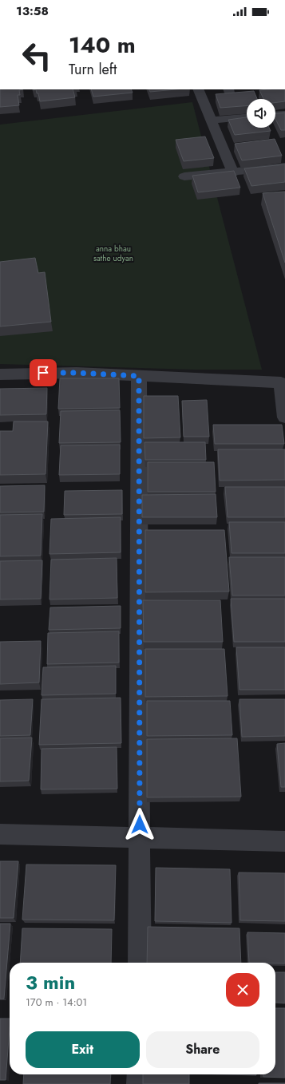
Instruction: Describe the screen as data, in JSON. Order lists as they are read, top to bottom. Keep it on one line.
{"parks":["anna bhau sathe udyan"],"page":{"status":"13:58","turn":["140 m","Turn left"],"heading":["3 min","170 m · 14:01"],"buttons":["Exit","Share"]}}
